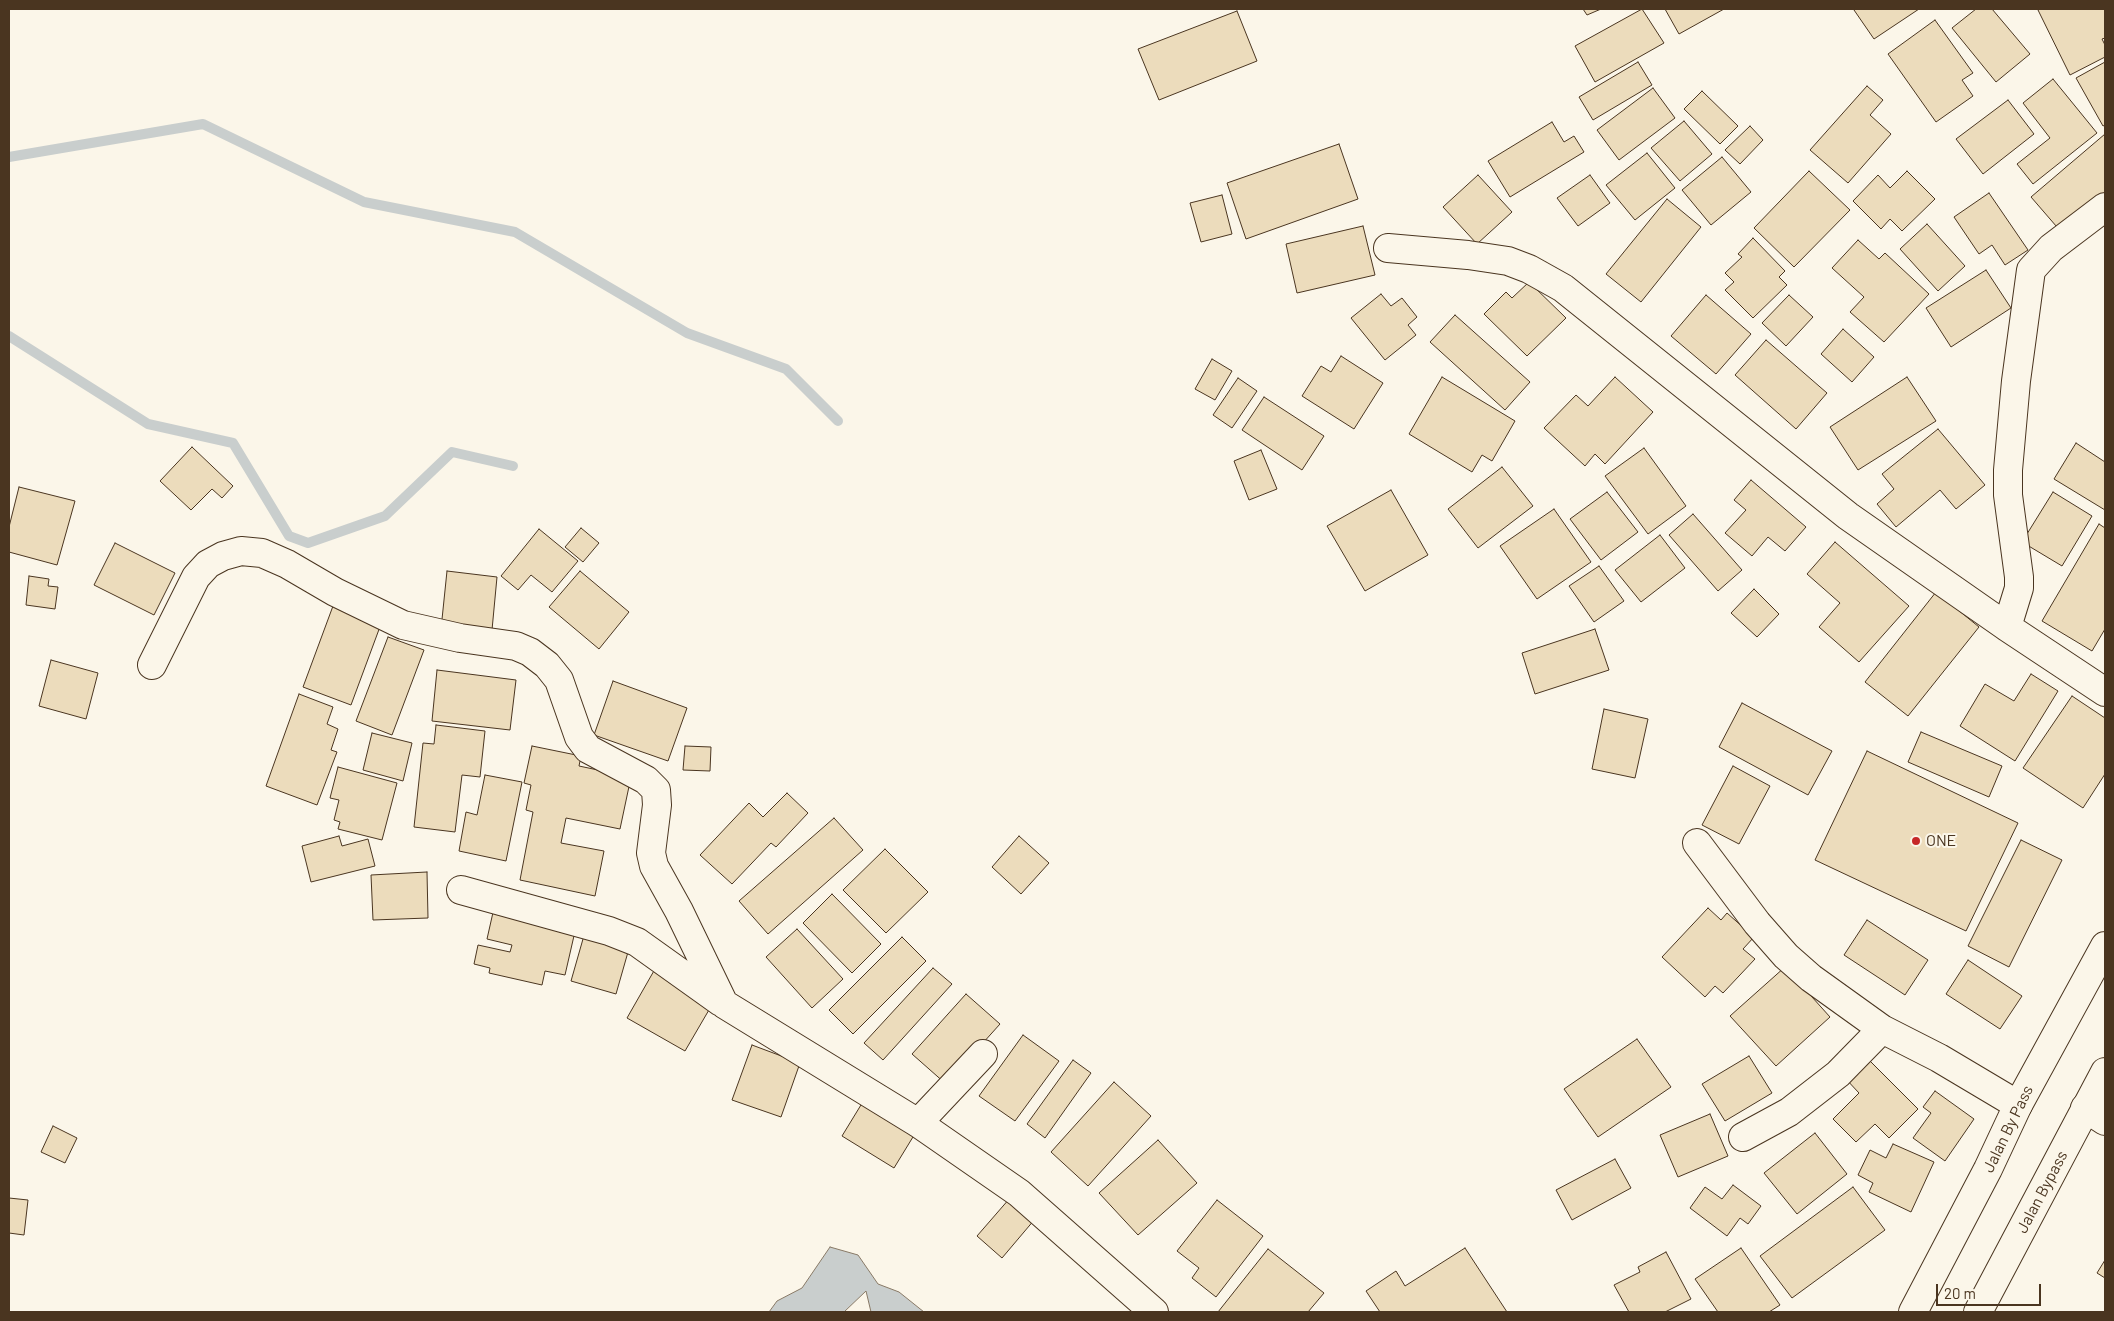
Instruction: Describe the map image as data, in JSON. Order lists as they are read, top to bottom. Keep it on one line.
{"streets":{"main road":["Jalan By Pass","Jalan Bypass"]},"places":["ONE"],"scale_bar":"20 m"}
